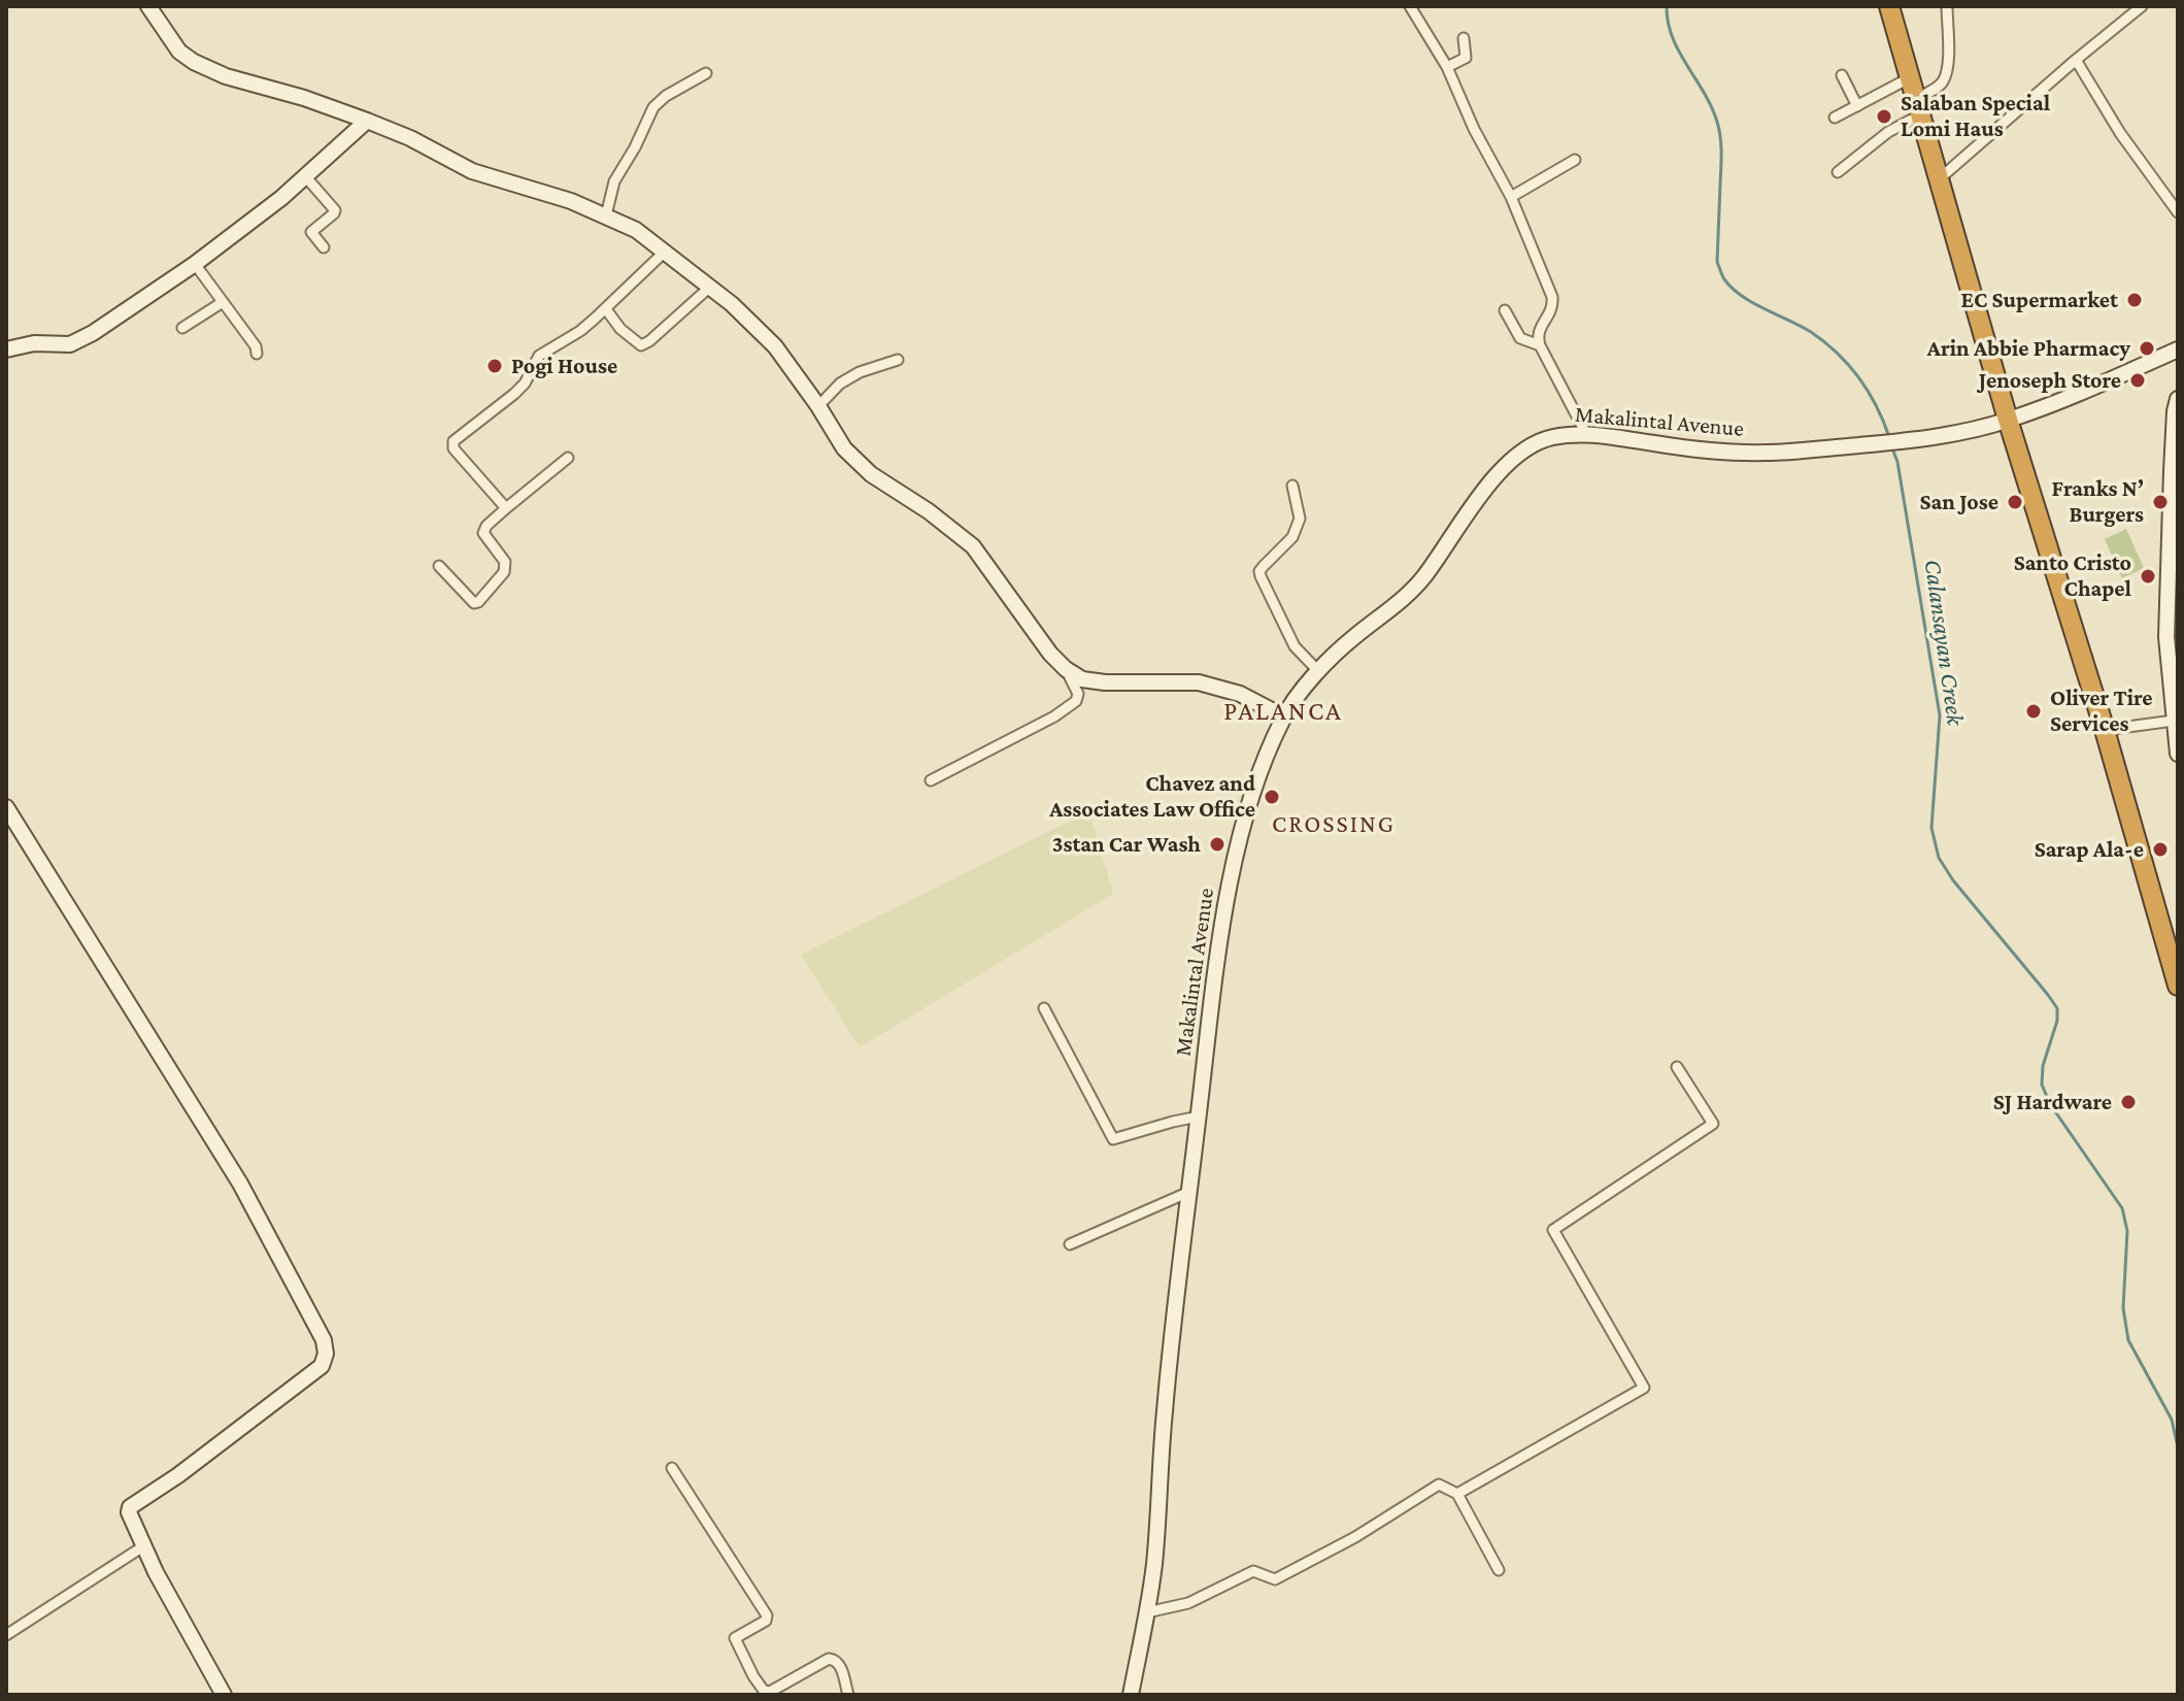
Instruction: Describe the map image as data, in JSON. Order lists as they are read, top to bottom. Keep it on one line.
{"streets":{"street":["Makalintal Avenue"]},"districts":["PALANCA","CROSSING"],"water":["Calansayan Creek"],"places":["Salaban Special Lomi Haus","EC Supermarket","Arin Abbie Pharmacy","Pogi House","Jenoseph Store","San Jose","Franks N’ Burgers","Santo Cristo Chapel","Oliver Tire Services","Chavez and Associates Law Office","3stan Car Wash","Sarap Ala-e","SJ Hardware"]}
